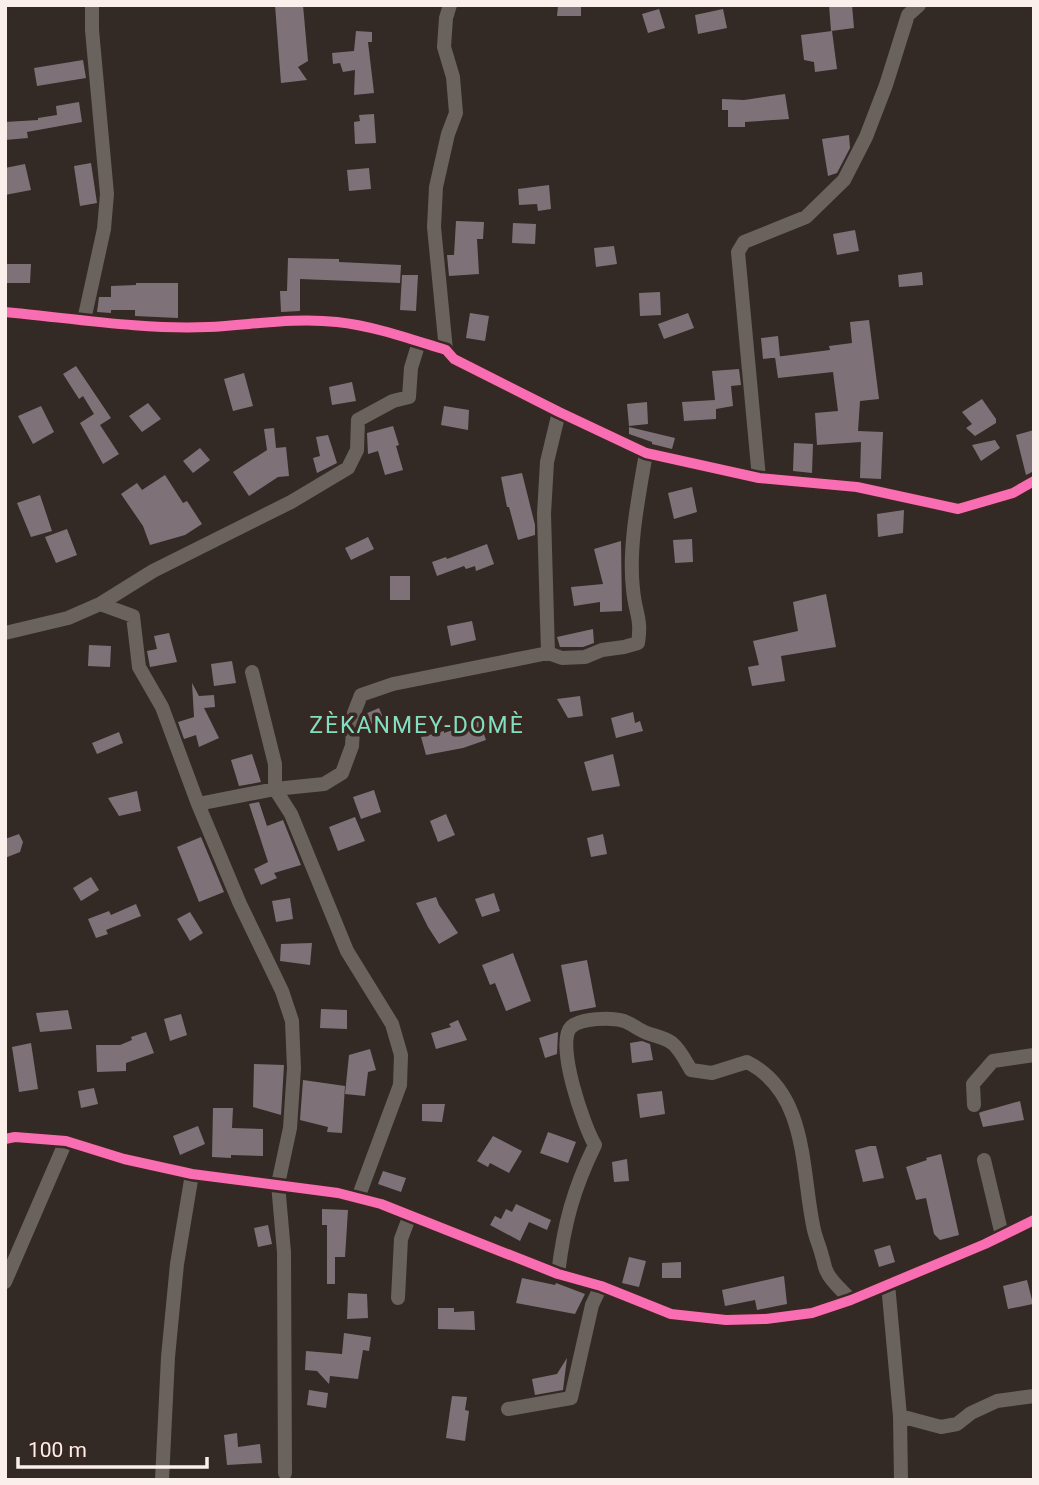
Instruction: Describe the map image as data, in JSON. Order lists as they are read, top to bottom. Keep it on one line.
{"districts":["ZÈKANMEY-DOMÈ"],"scale_bar":"100 m"}
